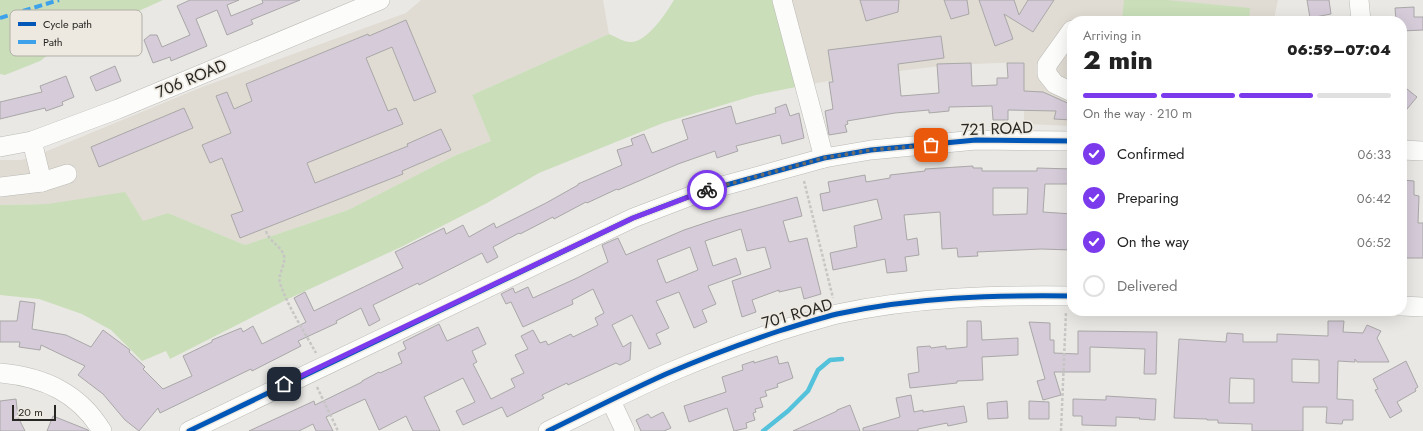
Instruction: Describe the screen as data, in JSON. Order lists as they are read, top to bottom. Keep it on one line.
{"streets":{"street":["706 ROAD","721 ROAD","701 ROAD"]},"legend":["Cycle path","Path"],"scale_bar":"20 m","page":{"heading":["2 min","Arriving in","06:59–07:04"],"bar":"On the way · 210 m","list":[["Confirmed","06:33"],["Preparing","06:42"],["On the way","06:52"],"Delivered"],"scale":"20 m"}}
